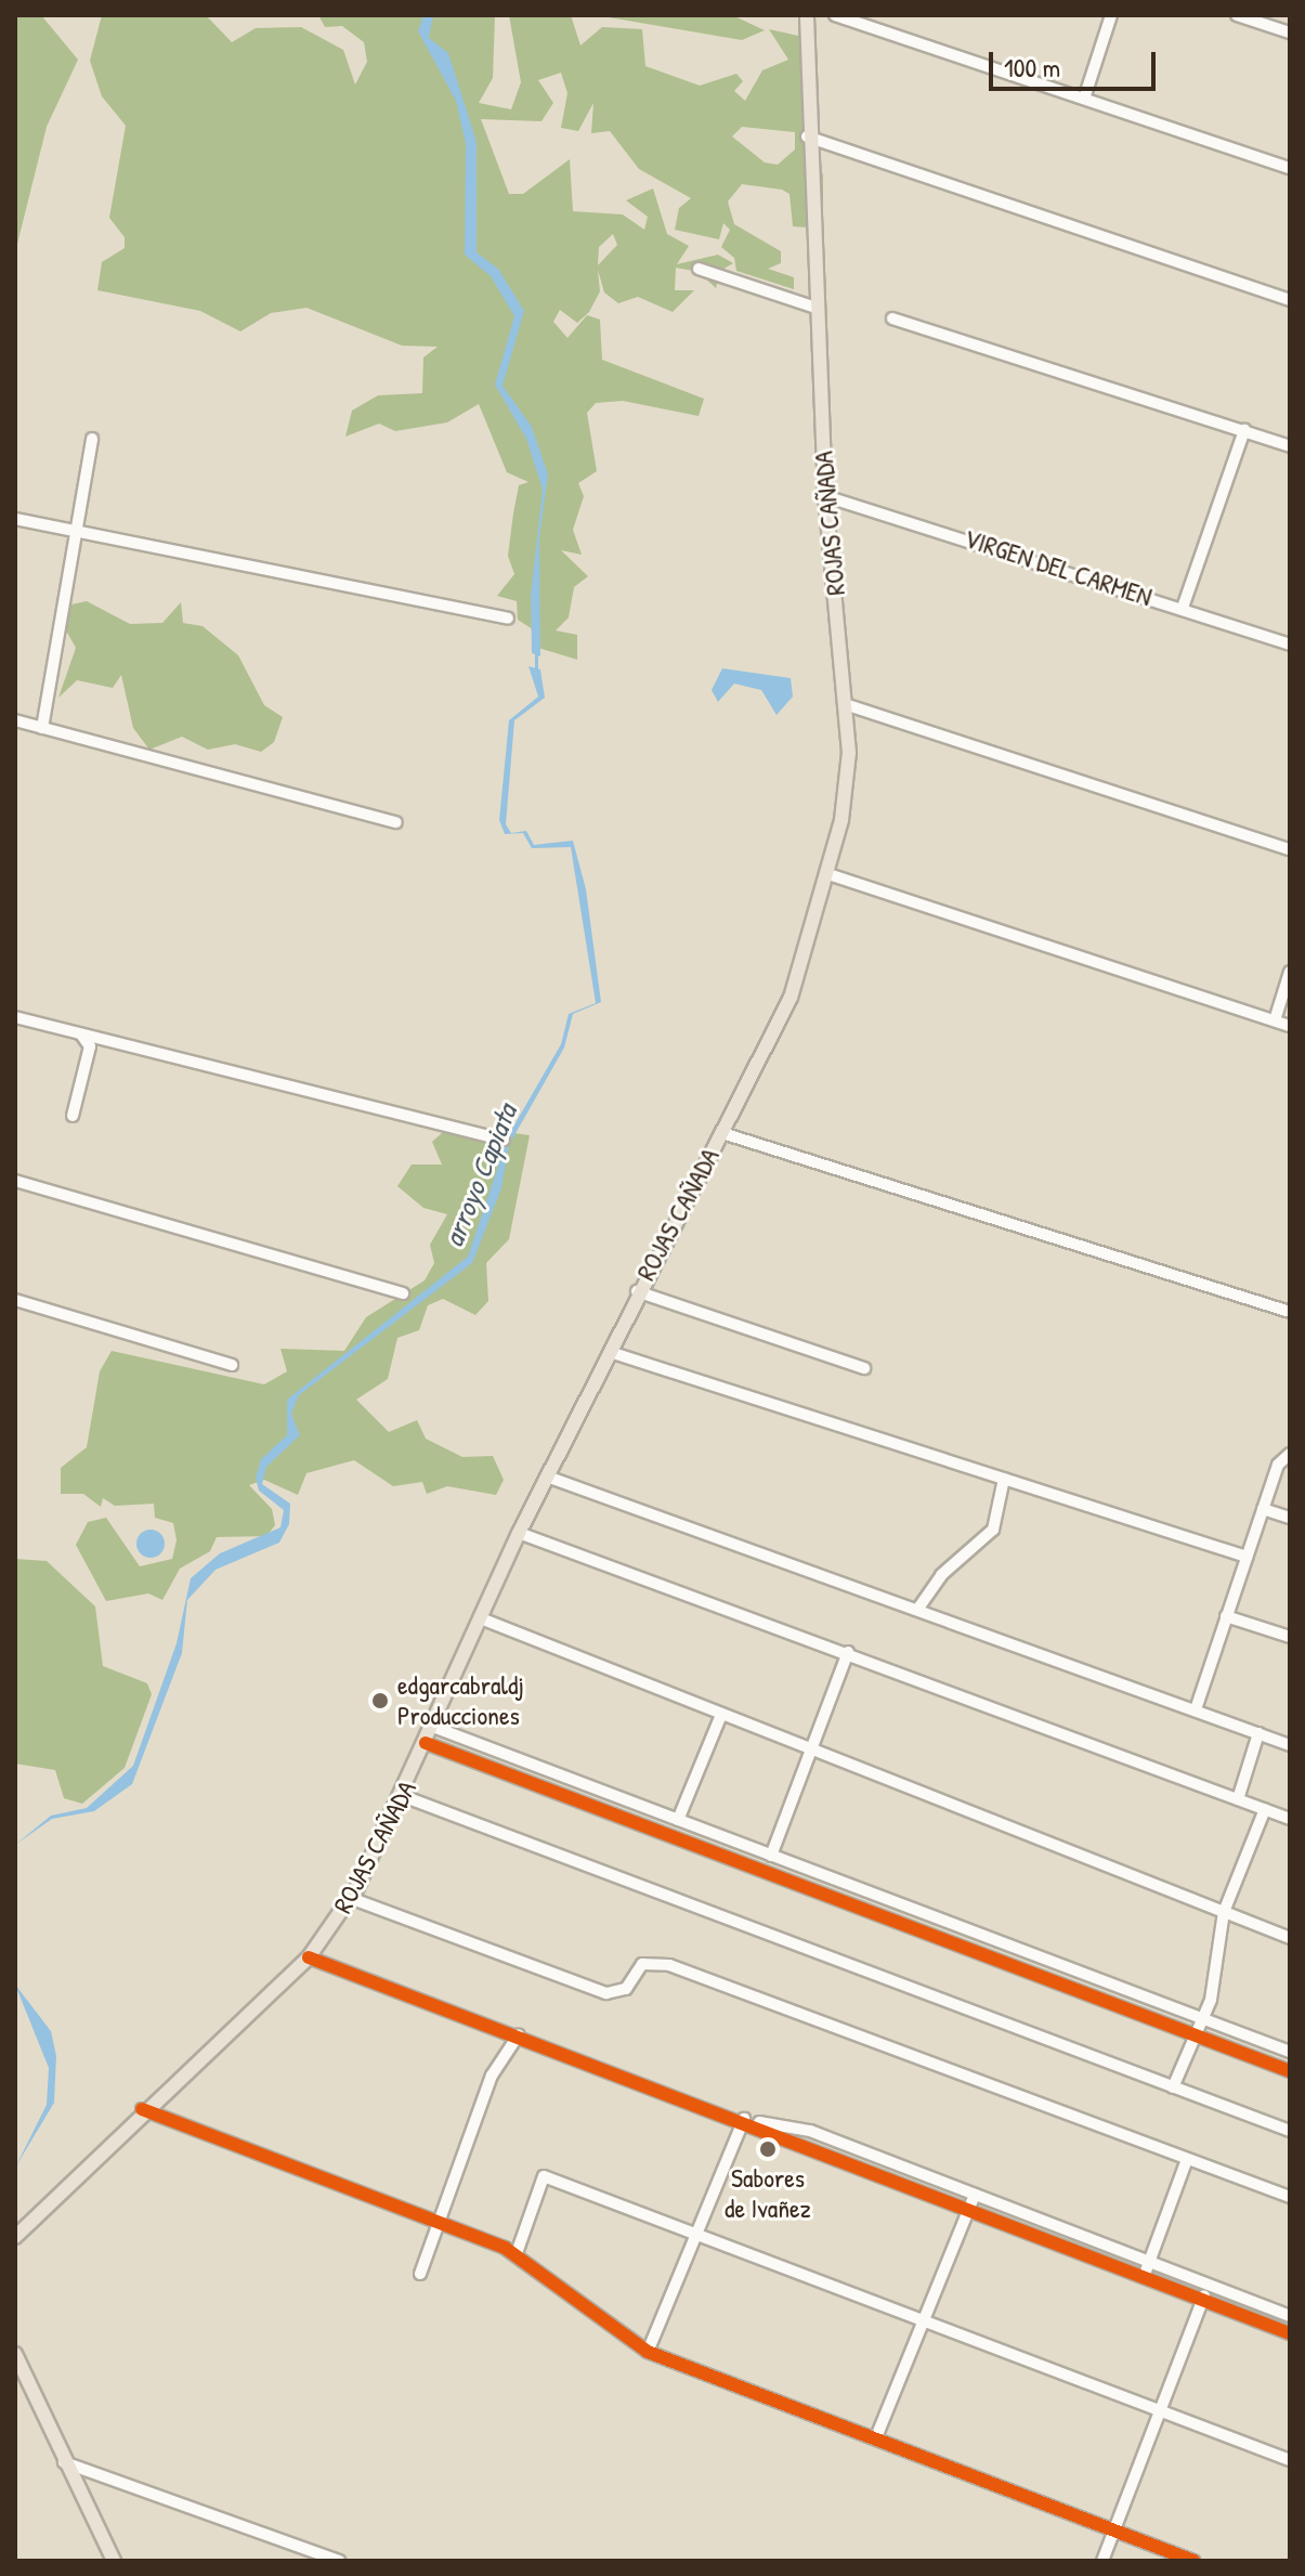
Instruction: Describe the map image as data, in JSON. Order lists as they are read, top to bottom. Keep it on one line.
{"streets":{"main road":["ROJAS CAÑADA"],"street":["VIRGEN DEL CARMEN"]},"crossings":[["ROJAS CAÑADA","VIRGEN DEL CARMEN"]],"water":["arroyo Capiata"],"places":["edgarcabraldj Producciones","Sabores de Ivañez"],"scale_bar":"100 m"}
